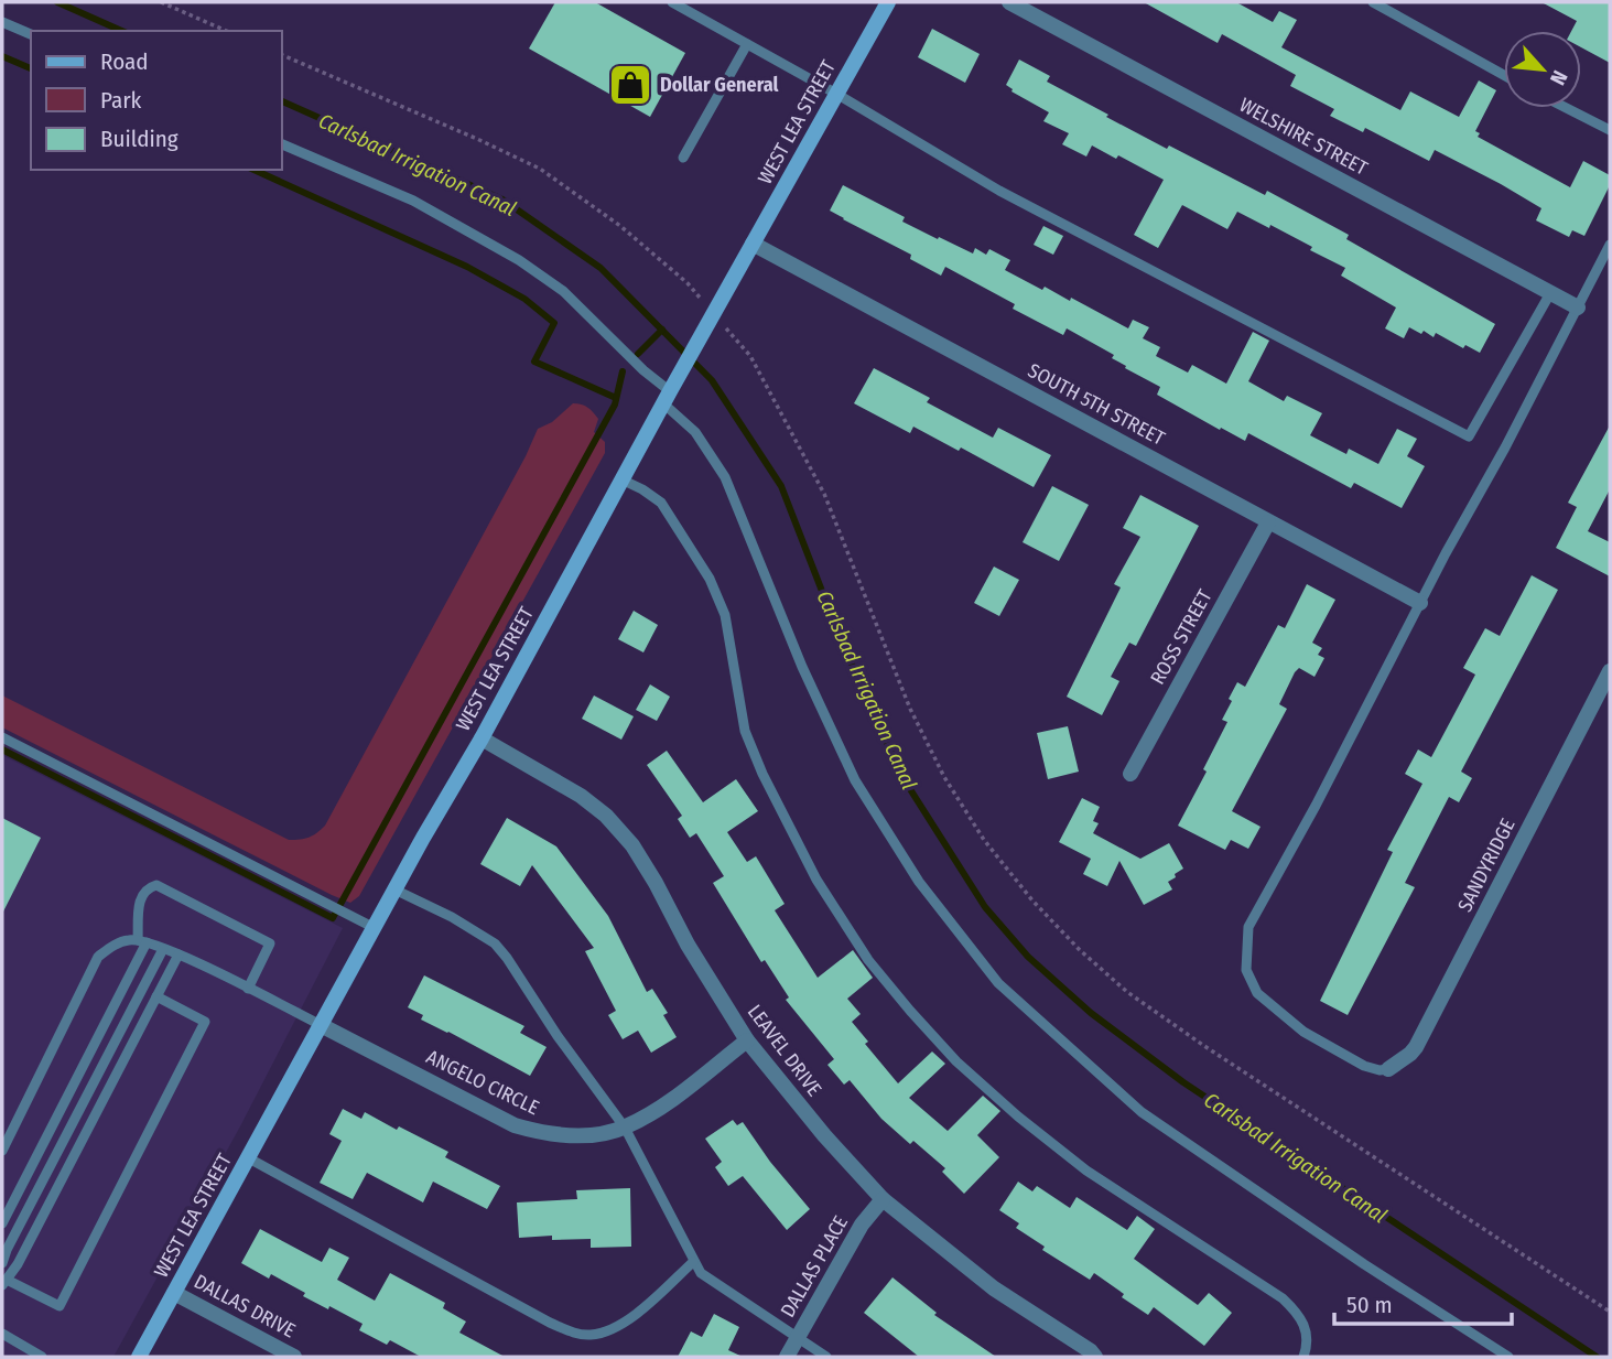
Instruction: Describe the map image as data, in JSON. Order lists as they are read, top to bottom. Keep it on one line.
{"streets":{"main road":["WEST LEA STREET"],"street":["WELSHIRE STREET","SOUTH 5TH STREET","ROSS STREET","SANDYRIDGE","LEAVEL DRIVE","ANGELO CIRCLE","DALLAS PLACE","DALLAS DRIVE"]},"crossings":[["WEST LEA STREET","SOUTH 5TH STREET"],["WEST LEA STREET","LEAVEL DRIVE"],["WEST LEA STREET","ANGELO CIRCLE"],["WEST LEA STREET","DALLAS DRIVE"],["SOUTH 5TH STREET","ROSS STREET"],["LEAVEL DRIVE","ANGELO CIRCLE"],["LEAVEL DRIVE","DALLAS PLACE"]],"water":["Carlsbad Irrigation Canal"],"places":{"shop":["Dollar General"]},"legend":["Road","Park","Building"],"scale_bar":"50 m","north":"bottom right"}
